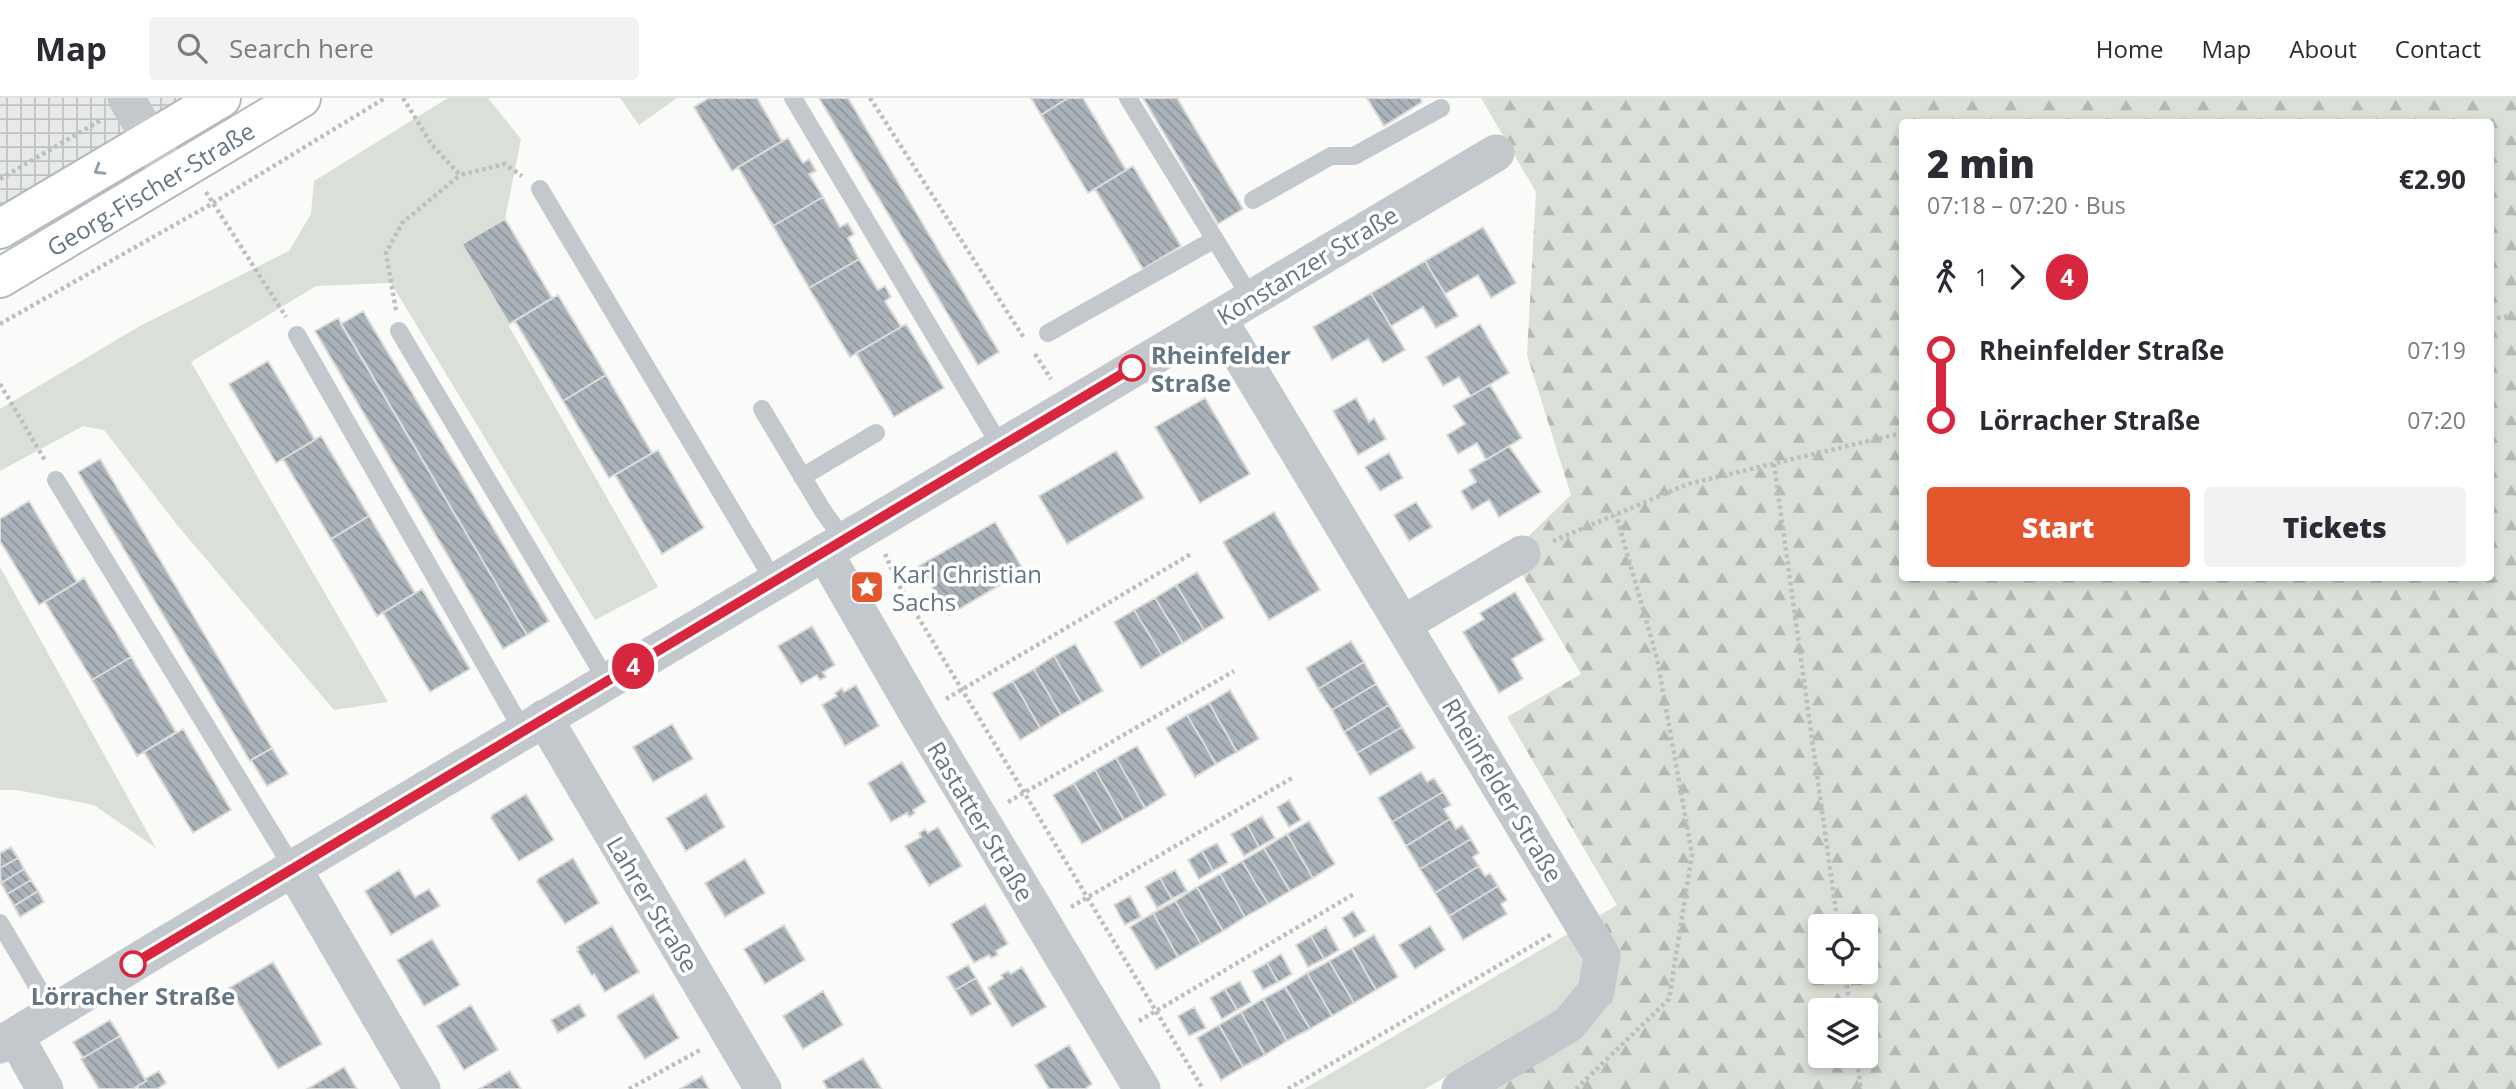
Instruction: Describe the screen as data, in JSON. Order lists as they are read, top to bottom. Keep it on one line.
{"streets":{"main road":["Georg-Fischer-Straße"],"street":["Konstanzer Straße","Rheinfelder Straße","Rastatter Straße","Lahrer Straße"]},"crossings":[["Konstanzer Straße","Rheinfelder Straße"],["Konstanzer Straße","Rastatter Straße"],["Konstanzer Straße","Lahrer Straße"]],"places":{"other":["Rheinfelder Straße","Lörracher Straße"],"place":["Karl Christian Sachs"]},"lines":["bus line 4"],"page":{"header":"Map","search":"Search here","nav":["Home","Map","About","Contact"],"on_map":"4","heading":["2 min","07:18 – 07:20 · Bus","€2.90"],"legs":["1","4"],"list":[{"name":"Rheinfelder Straße","value":"07:19"},{"name":"Lörracher Straße","value":"07:20"}],"buttons":["Start","Tickets"]}}
